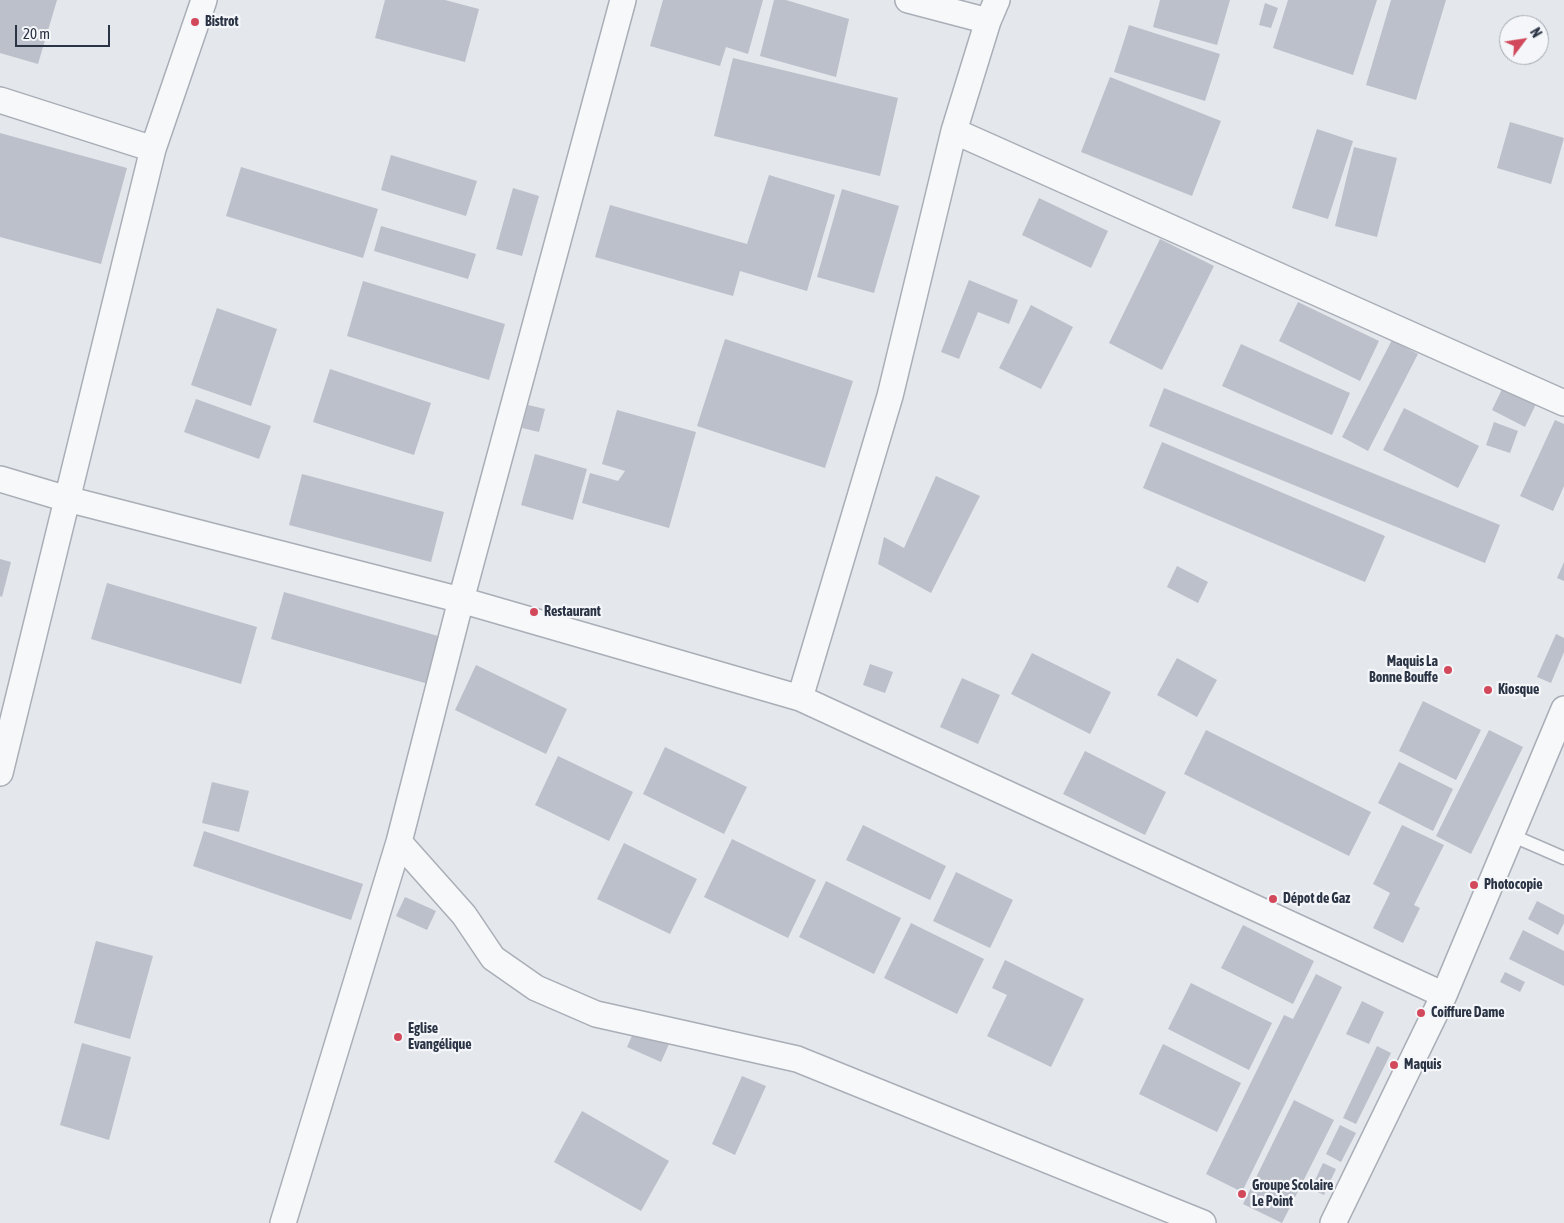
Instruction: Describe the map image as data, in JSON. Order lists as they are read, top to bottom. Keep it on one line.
{"places":["Bistrot","Restaurant","Maquis La Bonne Bouffe","Kiosque","Photocopie","Dépot de Gaz","Coiffure Dame","Eglise Evangélique","Maquis","Groupe Scolaire Le Point"],"scale_bar":"20 m","north":"top right"}
